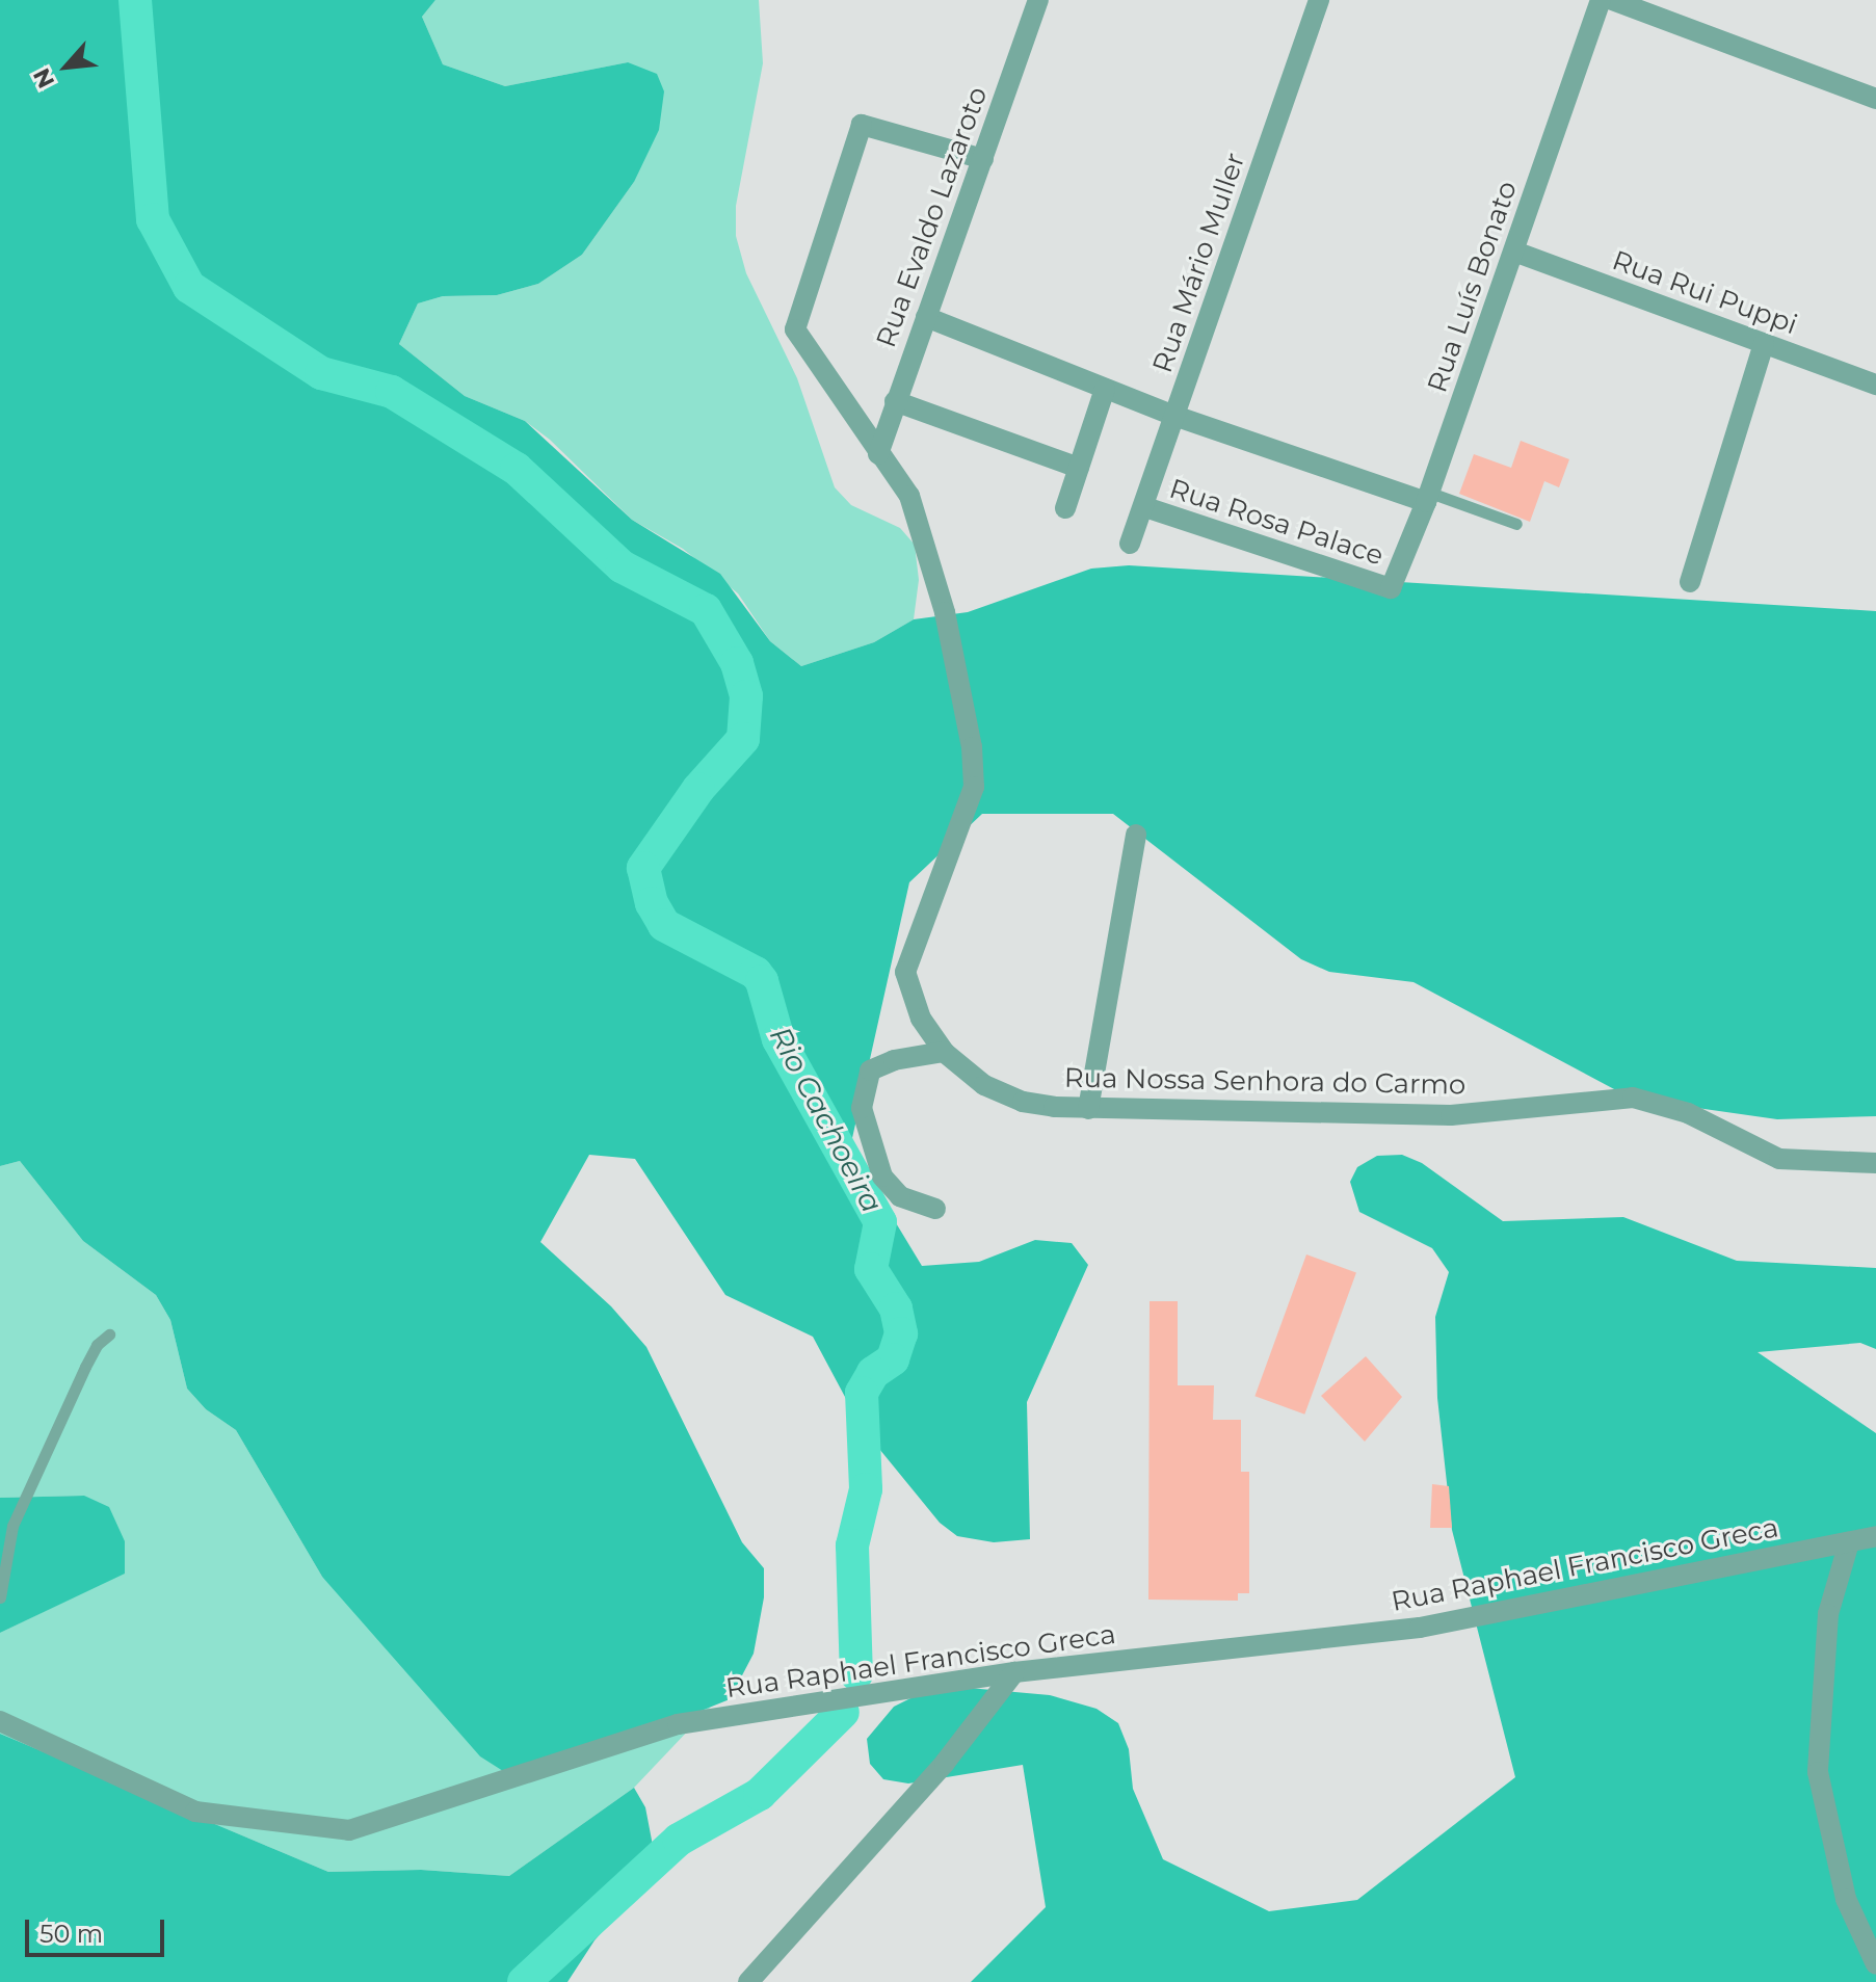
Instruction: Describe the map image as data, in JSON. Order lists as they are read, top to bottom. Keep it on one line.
{"streets":{"street":["Rua Evaldo Lazaroto","Rua Mário Muller","Rua Luís Bonato","Rua Rui Puppi","Rua Rosa Palace","Rua Nossa Senhora do Carmo","Rua Raphael Francisco Greca"]},"crossings":[["Rua Evaldo Lazaroto","Rua Nossa Senhora do Carmo"],["Rua Mário Muller","Rua Rosa Palace"],["Rua Luís Bonato","Rua Rui Puppi"],["Rua Luís Bonato","Rua Rosa Palace"]],"water":["Rio Cachoeira"],"scale_bar":"50 m","north":"bottom left"}
